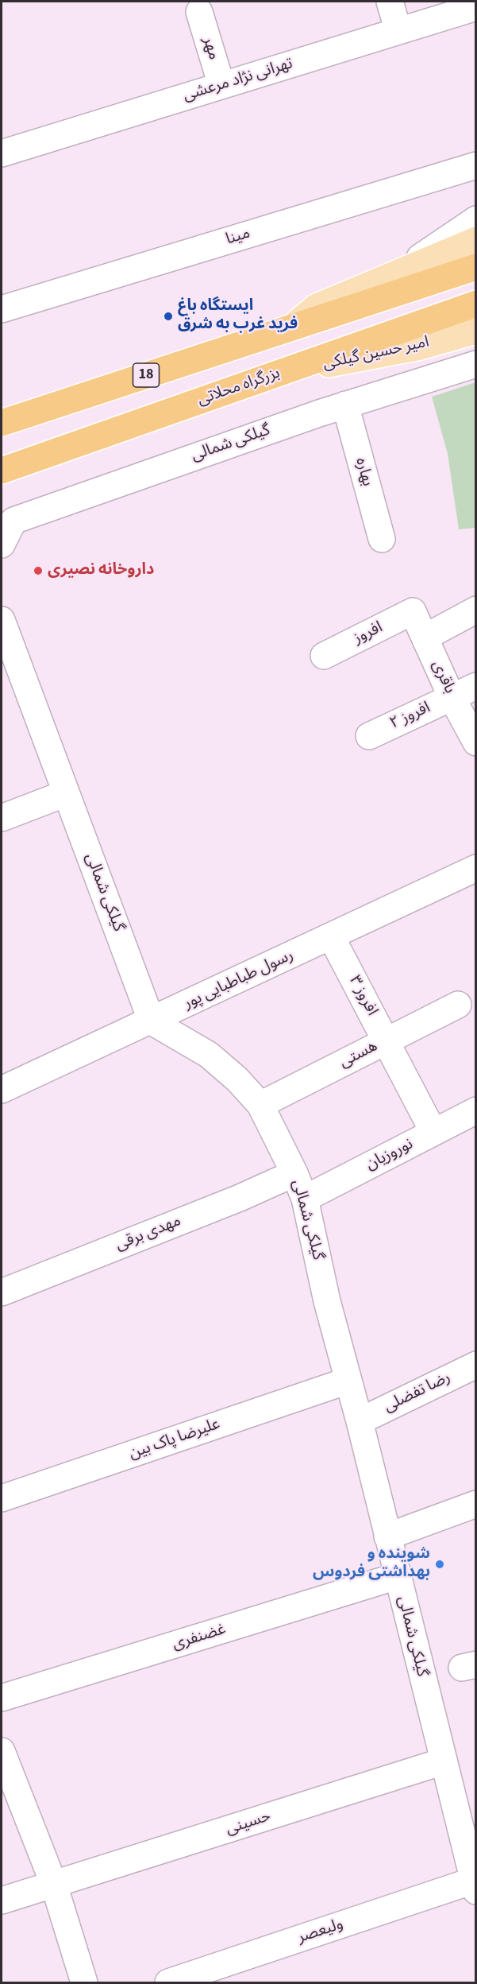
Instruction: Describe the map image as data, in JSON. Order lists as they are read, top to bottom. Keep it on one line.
{"streets":{"highway":["18","بزرگراه محلاتی"],"main road":["امیر حسین گیلکی"],"street":["مهر","تهرانی نژاد مرعشی","مینا","گيلکی شمالی","بهاره","افروز","باقری","افروز ۲","رسول طباطبایی پور","افروز ۳","هستی","نوروزیان","مهدی برقی","رضا تفضلی","علیرضا پاک بین","غضنفری","حسینی","ولیعصر"]},"crossings":[["مهر","تهرانی نژاد مرعشی"],["امیر حسین گیلکی","بزرگراه محلاتی"],["گيلکی شمالی","بهاره"],["گيلکی شمالی","رسول طباطبایی پور"],["گيلکی شمالی","هستی"],["گيلکی شمالی","نوروزیان"],["گيلکی شمالی","مهدی برقی"],["گيلکی شمالی","رضا تفضلی"],["گيلکی شمالی","علیرضا پاک بین"],["گيلکی شمالی","غضنفری"],["گيلکی شمالی","حسینی"],["گيلکی شمالی","ولیعصر"],["افروز","باقری"],["باقری","افروز ۲"],["رسول طباطبایی پور","افروز ۳"],["افروز ۳","هستی"],["افروز ۳","نوروزیان"]],"places":["ایستگاه باغ فرید غرب به شرق","داروخانه نصیری","شوینده و بهداشتی فردوس"]}
